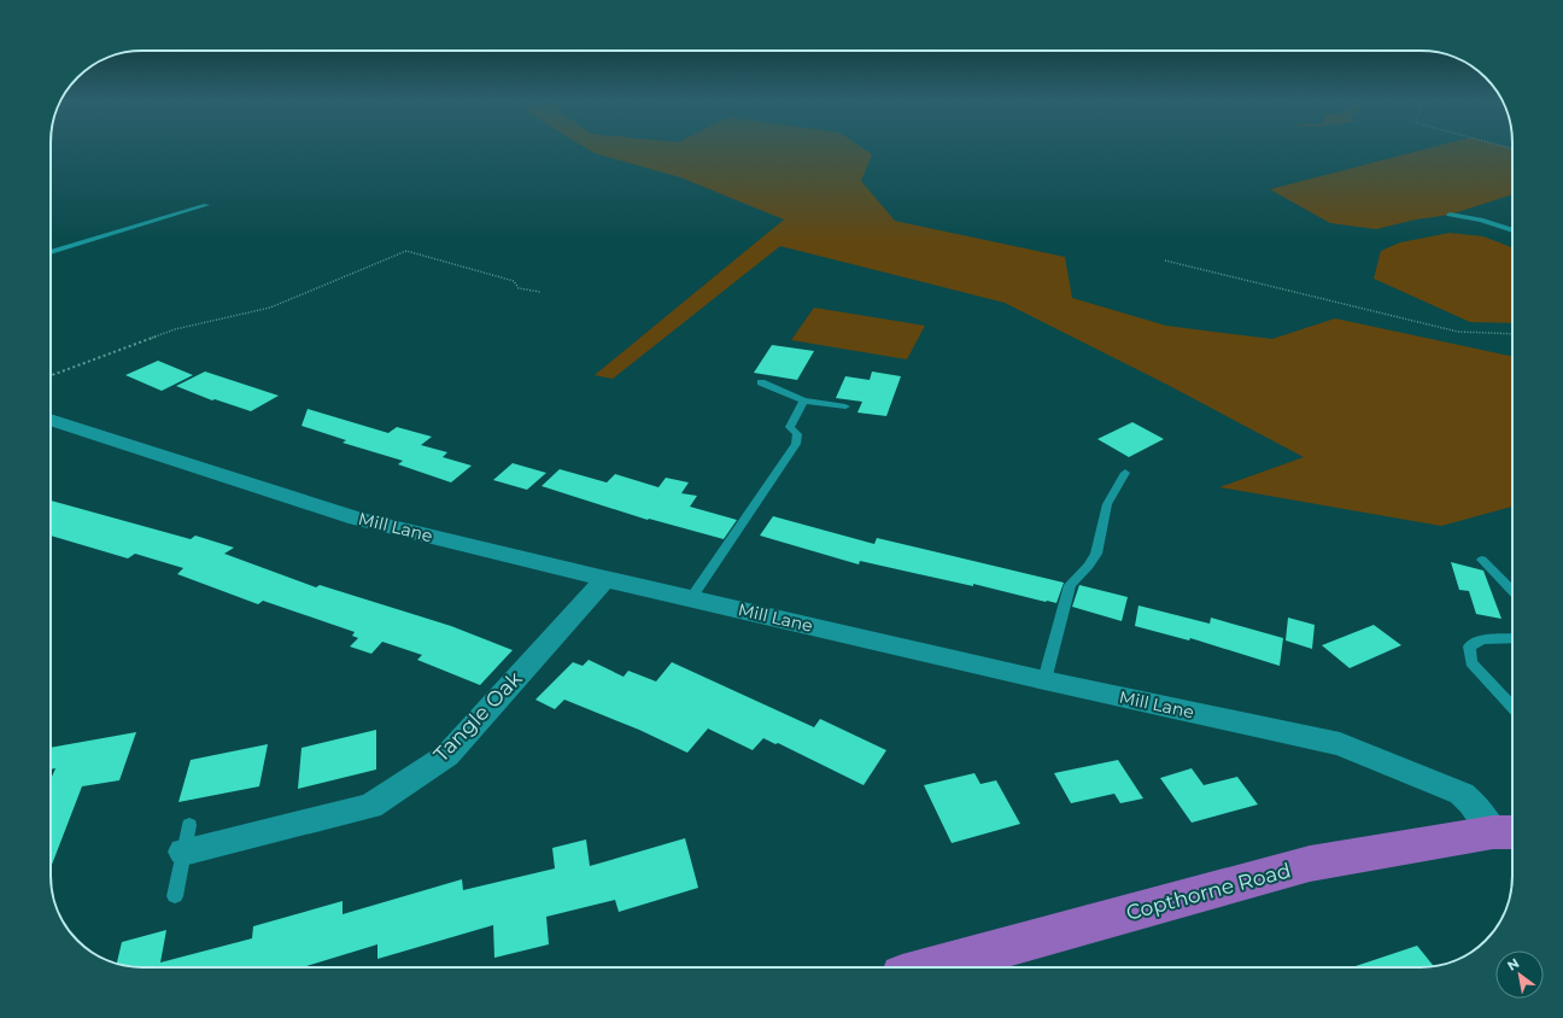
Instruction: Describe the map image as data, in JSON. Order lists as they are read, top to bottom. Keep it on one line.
{"streets":{"highway":["Copthorne Road"],"street":["Mill Lane","Tangle Oak"]},"crossings":[["Mill Lane","Tangle Oak"],["Mill Lane","Copthorne Road"]],"north":"top left"}
